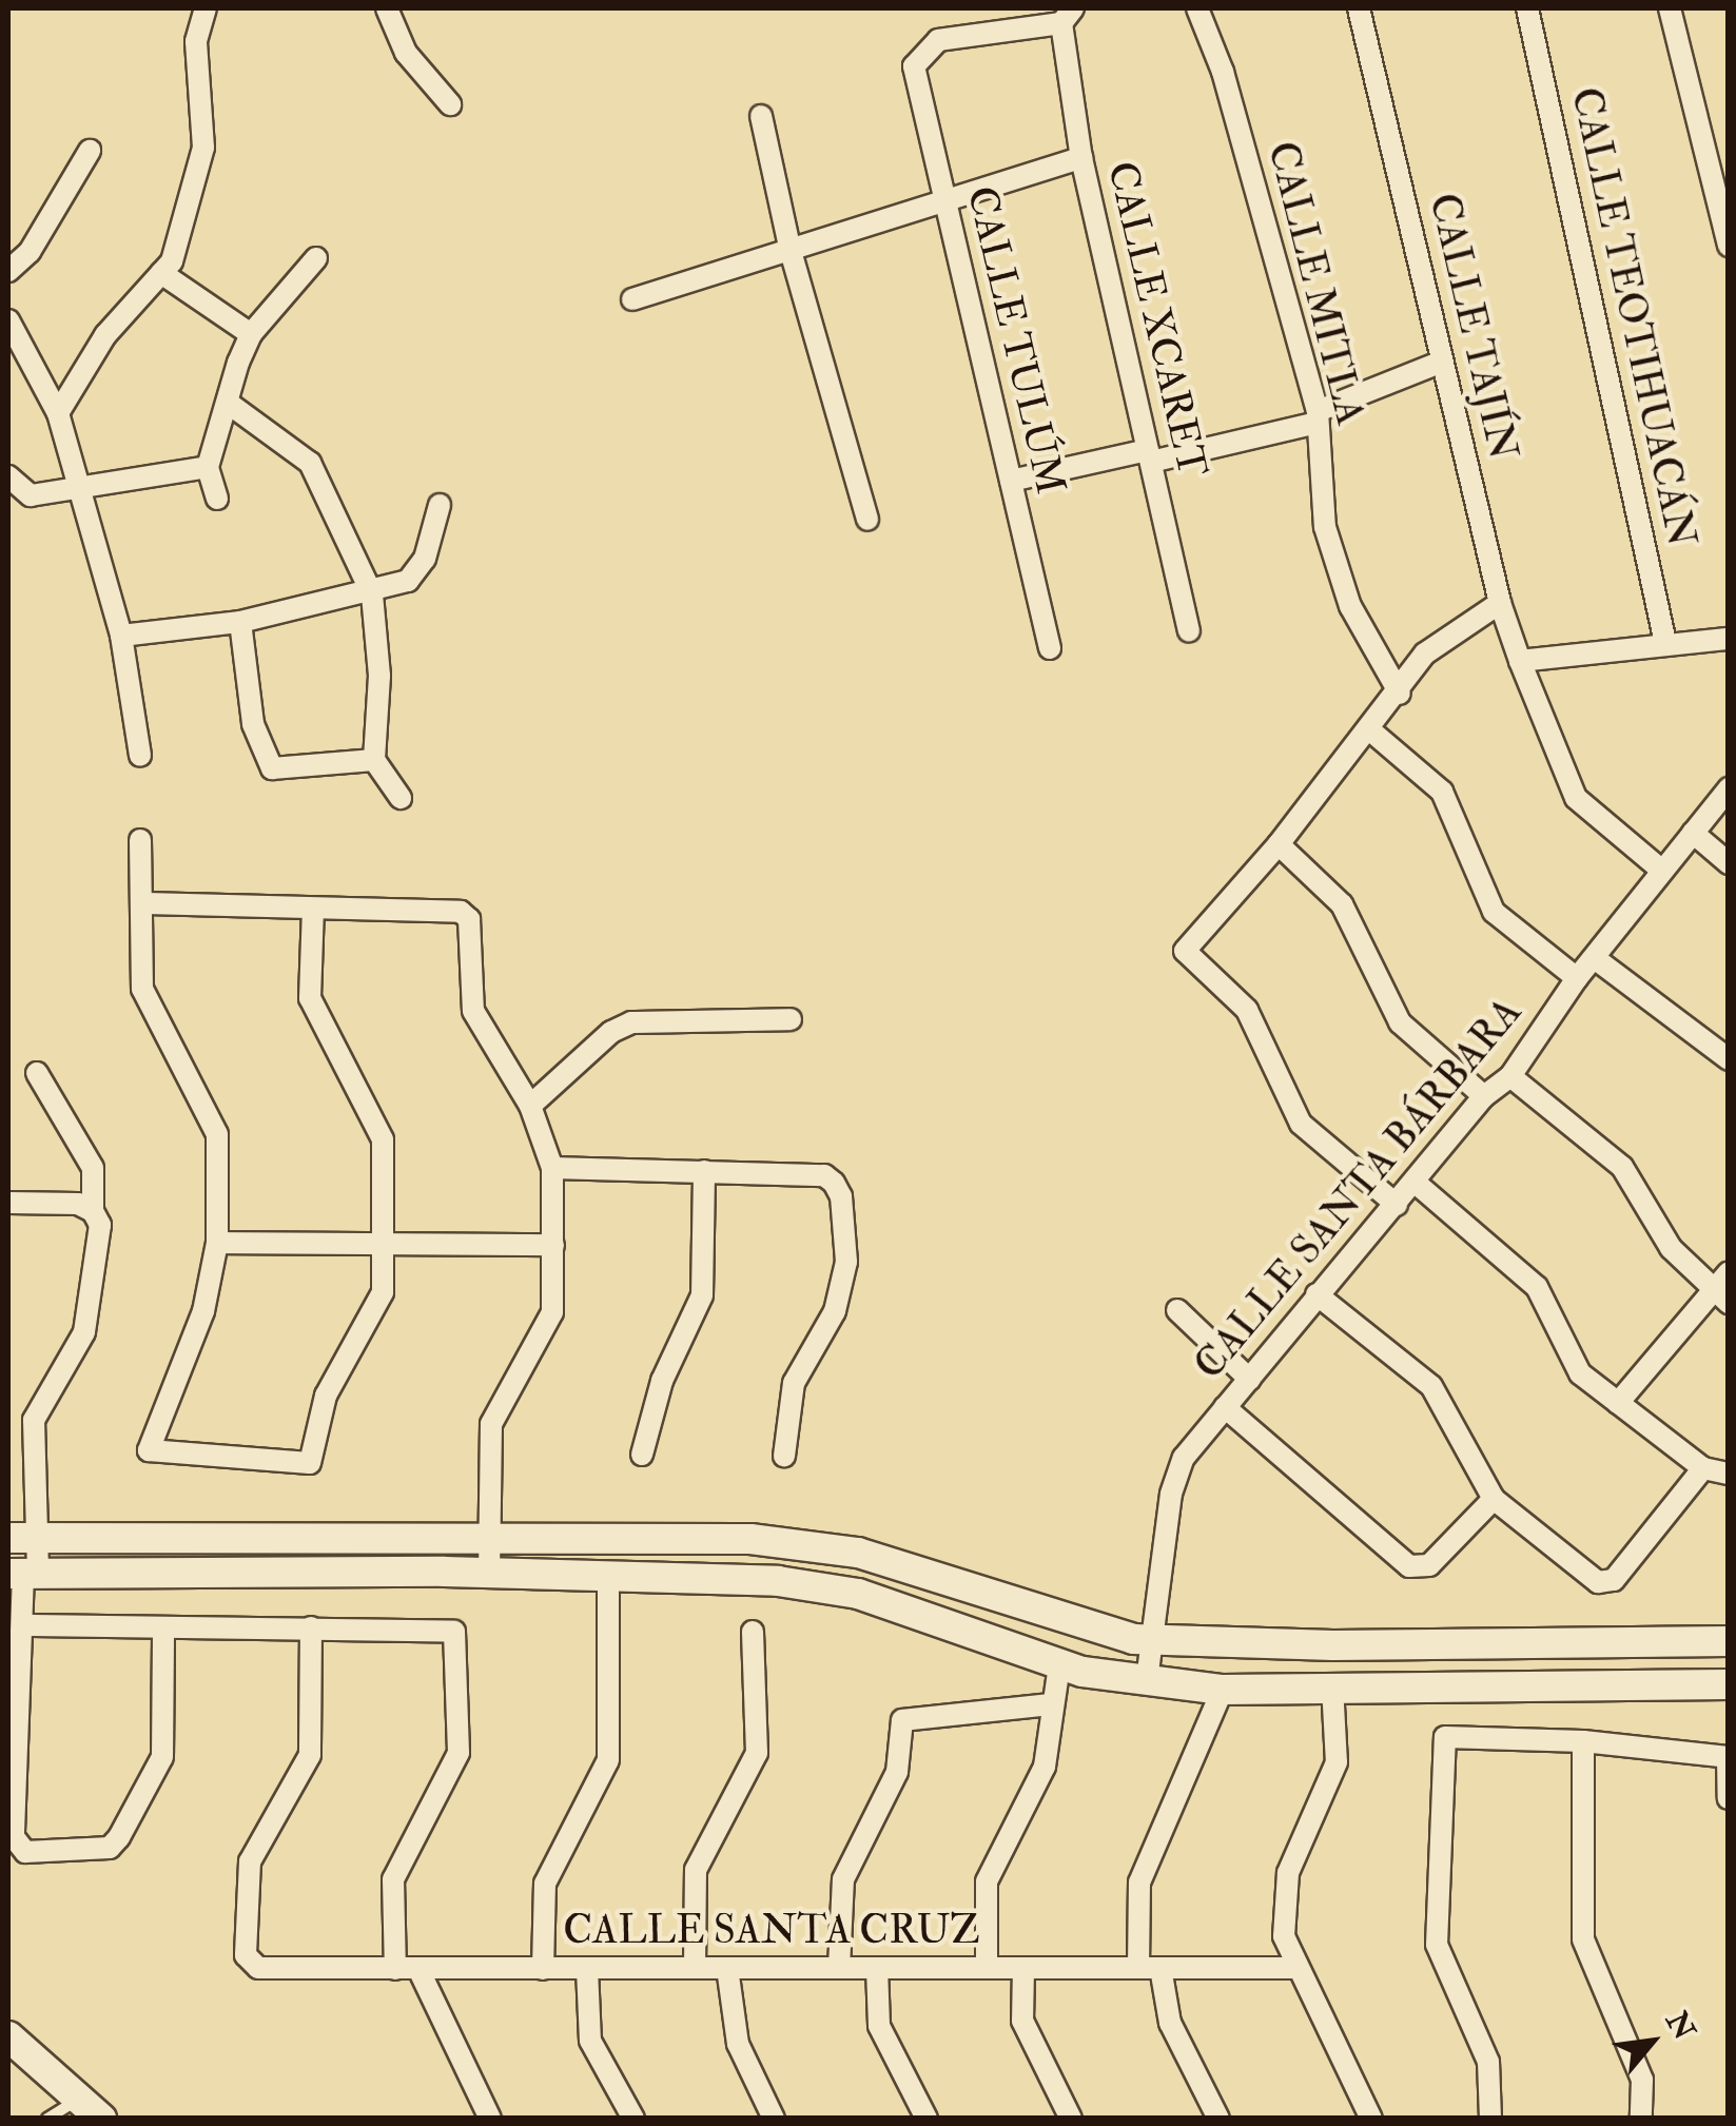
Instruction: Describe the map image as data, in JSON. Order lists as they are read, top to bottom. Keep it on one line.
{"streets":{"street":["CALLE MITLA","CALLE TEOTIHUACÁN","CALLE XCARET","CALLE TAJÍN","CALLE TULÚM","CALLE SANTA BÁRBARA","CALLE SANTA CRUZ"]},"crossings":[["CALLE XCARET","CALLE TULÚM"],["CALLE TAJÍN","CALLE SANTA BÁRBARA"]],"north":"top right"}
